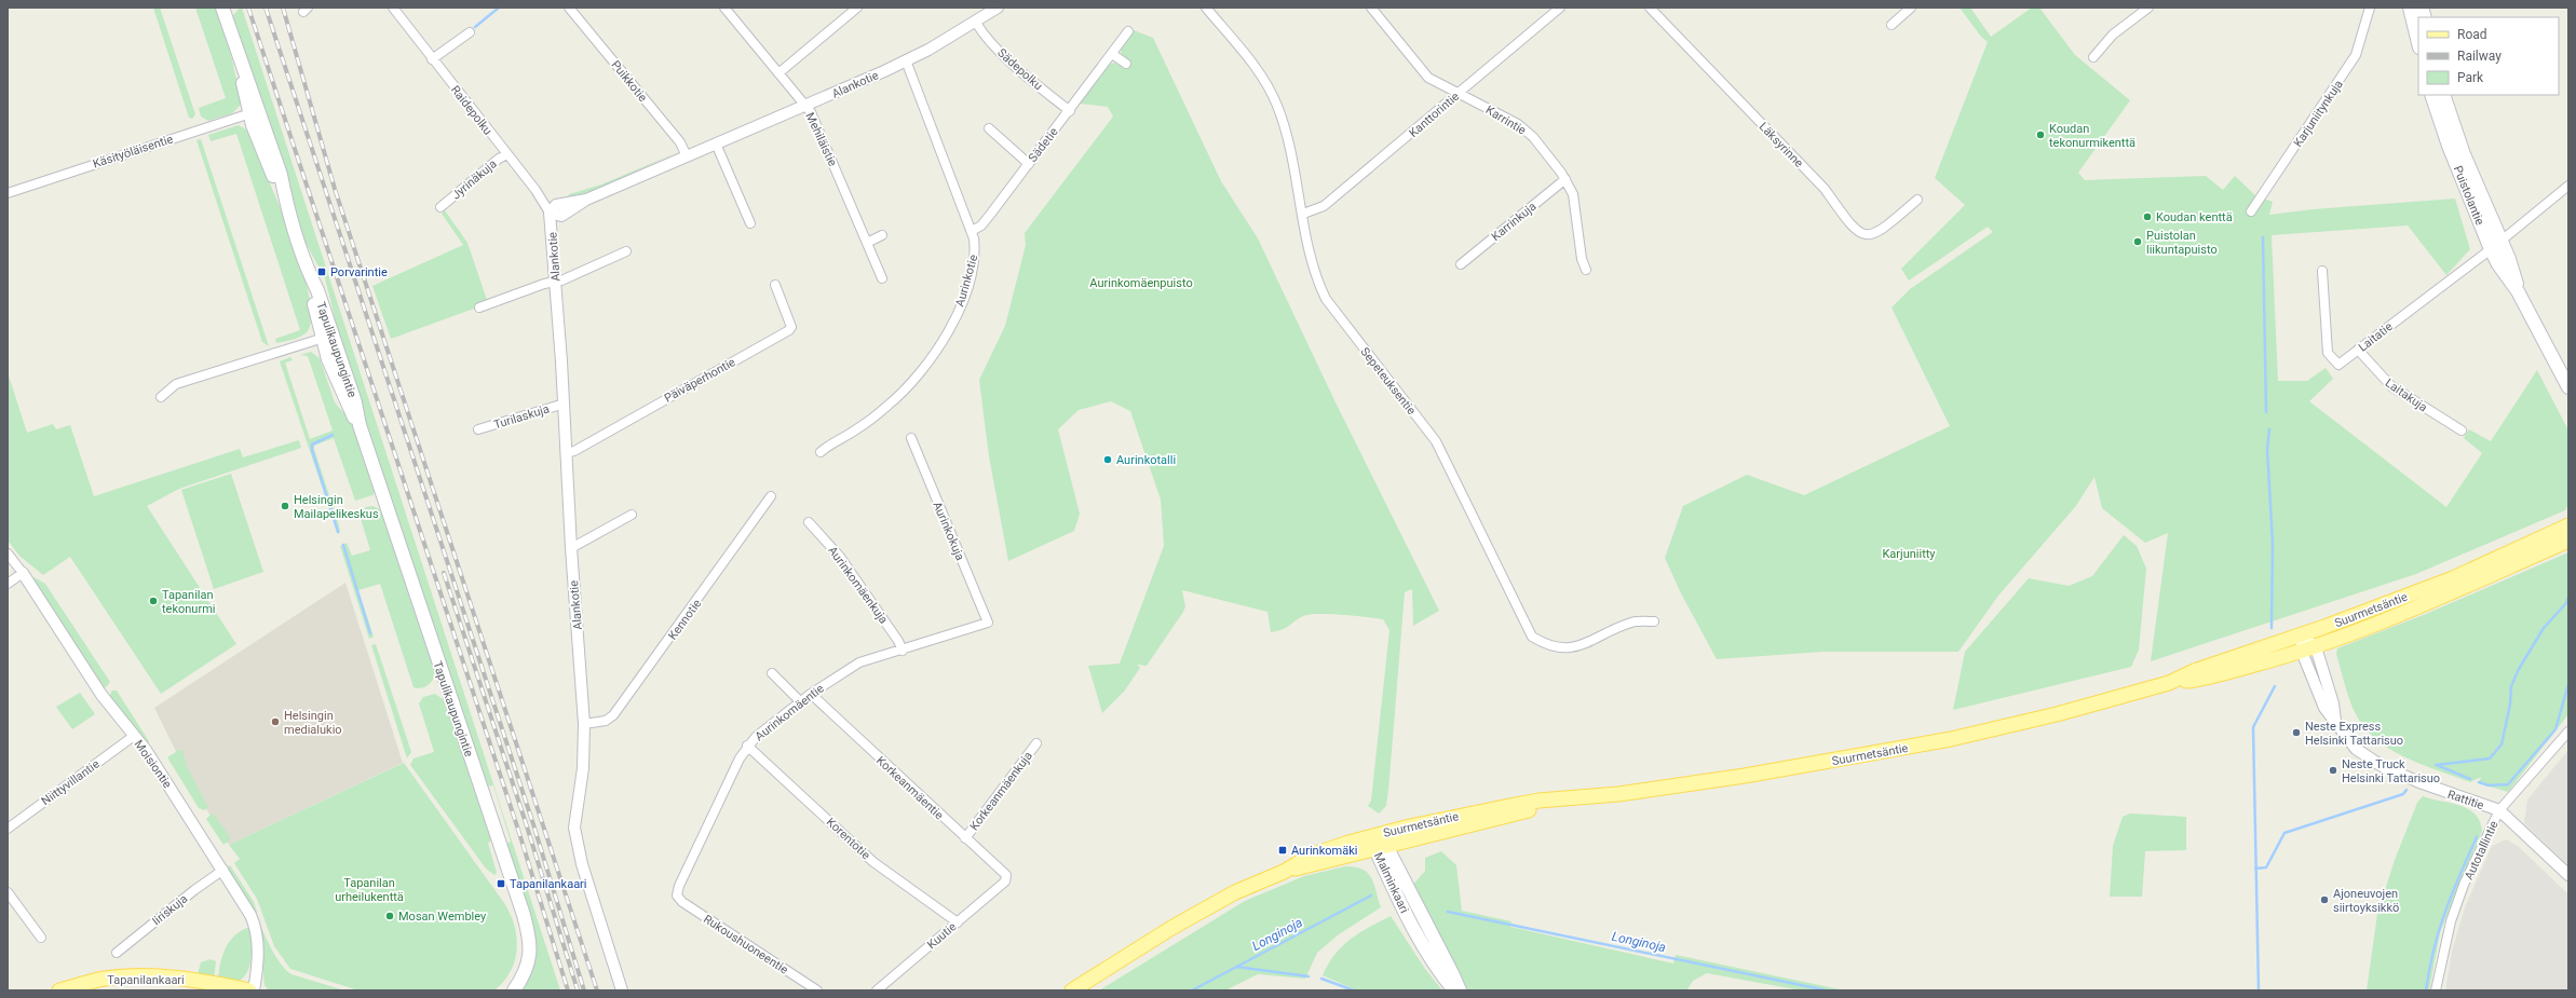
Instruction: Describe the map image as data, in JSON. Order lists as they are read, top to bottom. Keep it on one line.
{"streets":{"main road":["Puistolantie","Tapulikaupungintie","Suurmetsäntie","Malminkaari","Tapanilankaari"],"street":["Sädepolku","Puikkotie","Alankotie","Raidepolku","Karjuniitynkuja","Kanttorintie","Karrintie","Mehiläistie","Sädetie","Läksyrinne","Käsityöläisentie","Jyrinäkuja","Karrinkuja","Aurinkotie","Laitatie","Päiväperhontie","Sepeteuksentie","Laitakuja","Turilaskuja","Aurinkokuja","Aurinkomäenkuja","Kennotie","Aurinkomäentie","Moisiontie","Niittyvillantie","Korkeanmäentie","Korkeanmäenkuja","Rattitie","Korentotie","Autotallintie","Iiriskuja","Kuutie","Rukoushuoneentie"]},"crossings":[["Sädepolku","Alankotie"],["Sädepolku","Sädetie"],["Puikkotie","Alankotie"],["Alankotie","Raidepolku"],["Alankotie","Mehiläistie"],["Alankotie","Aurinkotie"],["Alankotie","Päiväperhontie"],["Alankotie","Turilaskuja"],["Alankotie","Kennotie"],["Raidepolku","Jyrinäkuja"],["Kanttorintie","Karrintie"],["Kanttorintie","Sepeteuksentie"],["Karrintie","Karrinkuja"],["Sädetie","Aurinkotie"],["Käsityöläisentie","Tapulikaupungintie"],["Puistolantie","Laitatie"],["Laitatie","Laitakuja"],["Aurinkokuja","Aurinkomäentie"],["Aurinkomäenkuja","Aurinkomäentie"],["Suurmetsäntie","Rattitie"],["Suurmetsäntie","Malminkaari"],["Aurinkomäentie","Korkeanmäentie"],["Aurinkomäentie","Korentotie"],["Aurinkomäentie","Rukoushuoneentie"],["Moisiontie","Niittyvillantie"],["Moisiontie","Iiriskuja"],["Korkeanmäentie","Korkeanmäenkuja"],["Korkeanmäentie","Kuutie"],["Rattitie","Autotallintie"],["Korentotie","Kuutie"]],"water":["Longinoja"],"parks":["Aurinkomäenpuisto","Karjuniitty","Tapanilan urheilukenttä"],"places":{"other":["Koudan tekonurmikenttä","Koudan kenttä","Puistolan liikuntapuisto","Aurinkotalli","Helsingin Mailapelikeskus","Tapanilan tekonurmi","Helsingin medialukio","Neste Express Helsinki Tattarisuo","Neste Truck Helsinki Tattarisuo","Ajoneuvojen siirtoyksikkö","Mosan Wembley"],"transit":["Porvarintie","Aurinkomäki","Tapanilankaari"]},"legend":["Road","Railway","Park"]}
